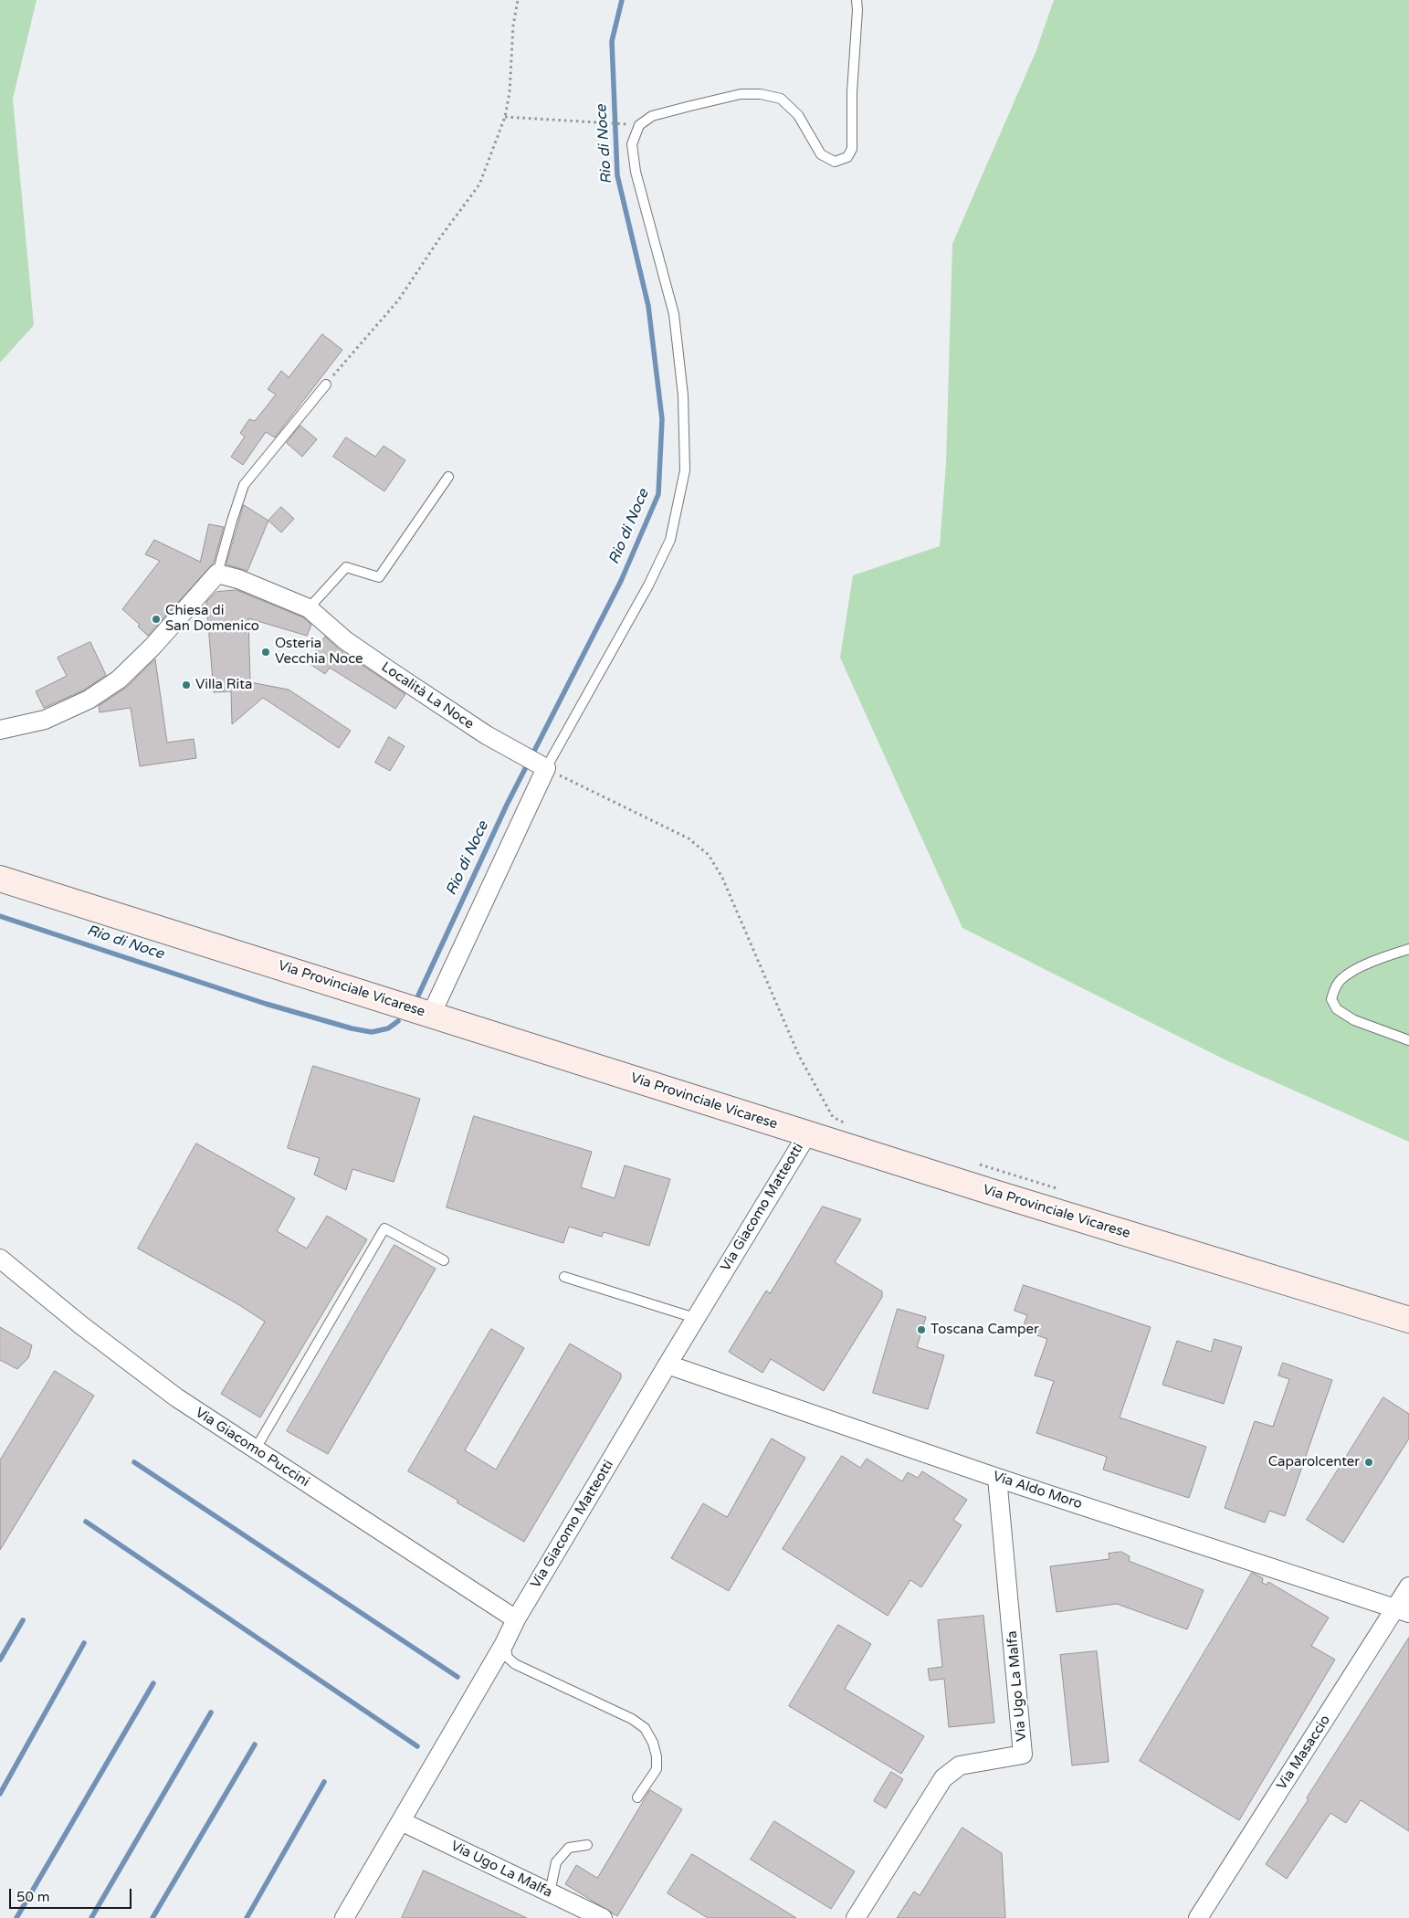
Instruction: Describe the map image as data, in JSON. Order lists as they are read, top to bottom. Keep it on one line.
{"streets":{"main road":["Via Provinciale Vicarese"],"street":["Località La Noce","Via Giacomo Matteotti","Via Giacomo Puccini","Via Aldo Moro","Via Ugo La Malfa","Via Masaccio"]},"crossings":[["Via Provinciale Vicarese","Via Giacomo Matteotti"],["Via Giacomo Matteotti","Via Giacomo Puccini"],["Via Giacomo Matteotti","Via Aldo Moro"],["Via Giacomo Matteotti","Via Ugo La Malfa"],["Via Aldo Moro","Via Ugo La Malfa"],["Via Aldo Moro","Via Masaccio"]],"water":["Rio di Noce"],"places":["Chiesa di San Domenico","Osteria Vecchia Noce","Villa Rita","Toscana Camper","Caparolcenter"],"scale_bar":"50 m"}
